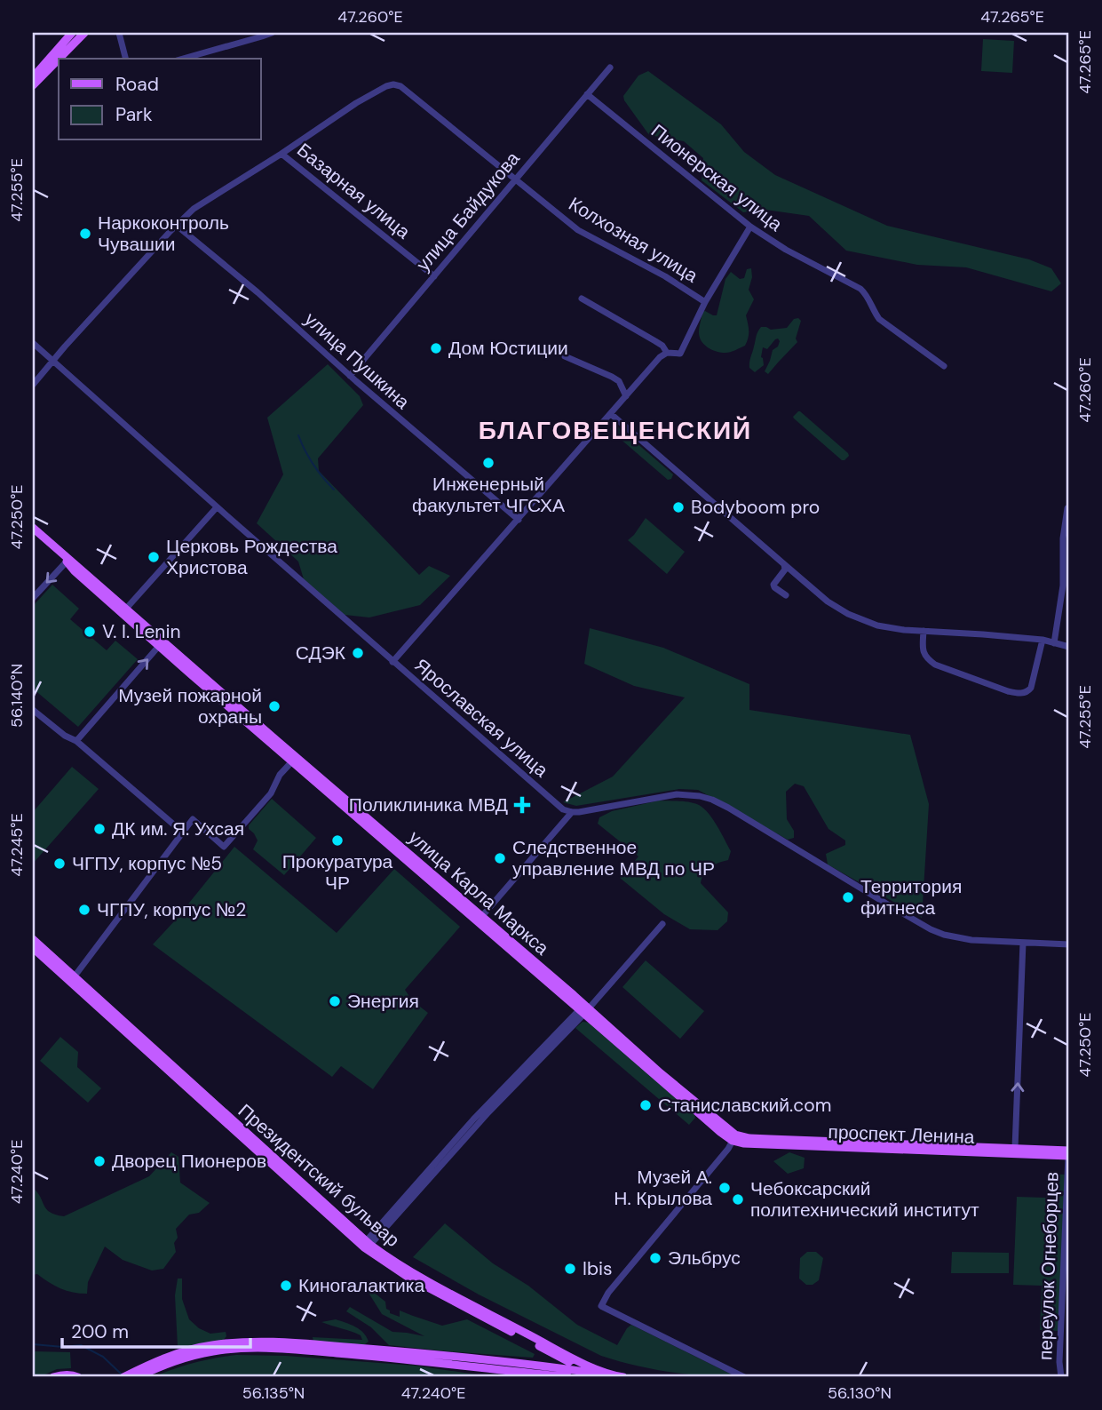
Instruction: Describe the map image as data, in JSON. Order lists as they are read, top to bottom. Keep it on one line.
{"streets":{"main road":["улица Карла Маркса","проспект Ленина","Президентский бульвар"],"street":["Пионерская улица","Базарная улица","улица Байдукова","Колхозная улица","улица Пушкина","Ярославская улица","переулок Огнеборцев"]},"crossings":[["Пионерская улица","улица Байдукова"],["Пионерская улица","Колхозная улица"],["Базарная улица","улица Байдукова"],["Базарная улица","Колхозная улица"],["улица Байдукова","Колхозная улица"],["улица Байдукова","улица Пушкина"],["улица Карла Маркса","проспект Ленина"],["проспект Ленина","переулок Огнеборцев"]],"districts":["БЛАГОВЕЩЕНСКИЙ"],"places":{"other":["Наркоконтроль Чувашии","Дом Юстиции","Инженерный факультет ЧГСХА","Bodyboom pro","Церковь Рождества Христова","V. I. Lenin","СДЭК","Музей пожарной охраны","ДК им. Я. Ухсая","Прокуратура ЧР","Следственное управление МВД по ЧР","ЧГПУ, корпус №5","Территория фитнеса","ЧГПУ, корпус №2","Энергия","Станиславский.com","Дворец Пионеров","Музей А. Н. Крылова","Чебоксарский политехнический институт","Эльбрус","Ibis","Киногалактика"],"health":["Поликлиника МВД"]},"legend":["Road","Park"],"scale_bar":"200 m","coordinates":["47.260°E","47.265°E","47.255°E","47.250°E","56.140°N","47.245°E","47.240°E","56.135°N","56.130°N"]}
